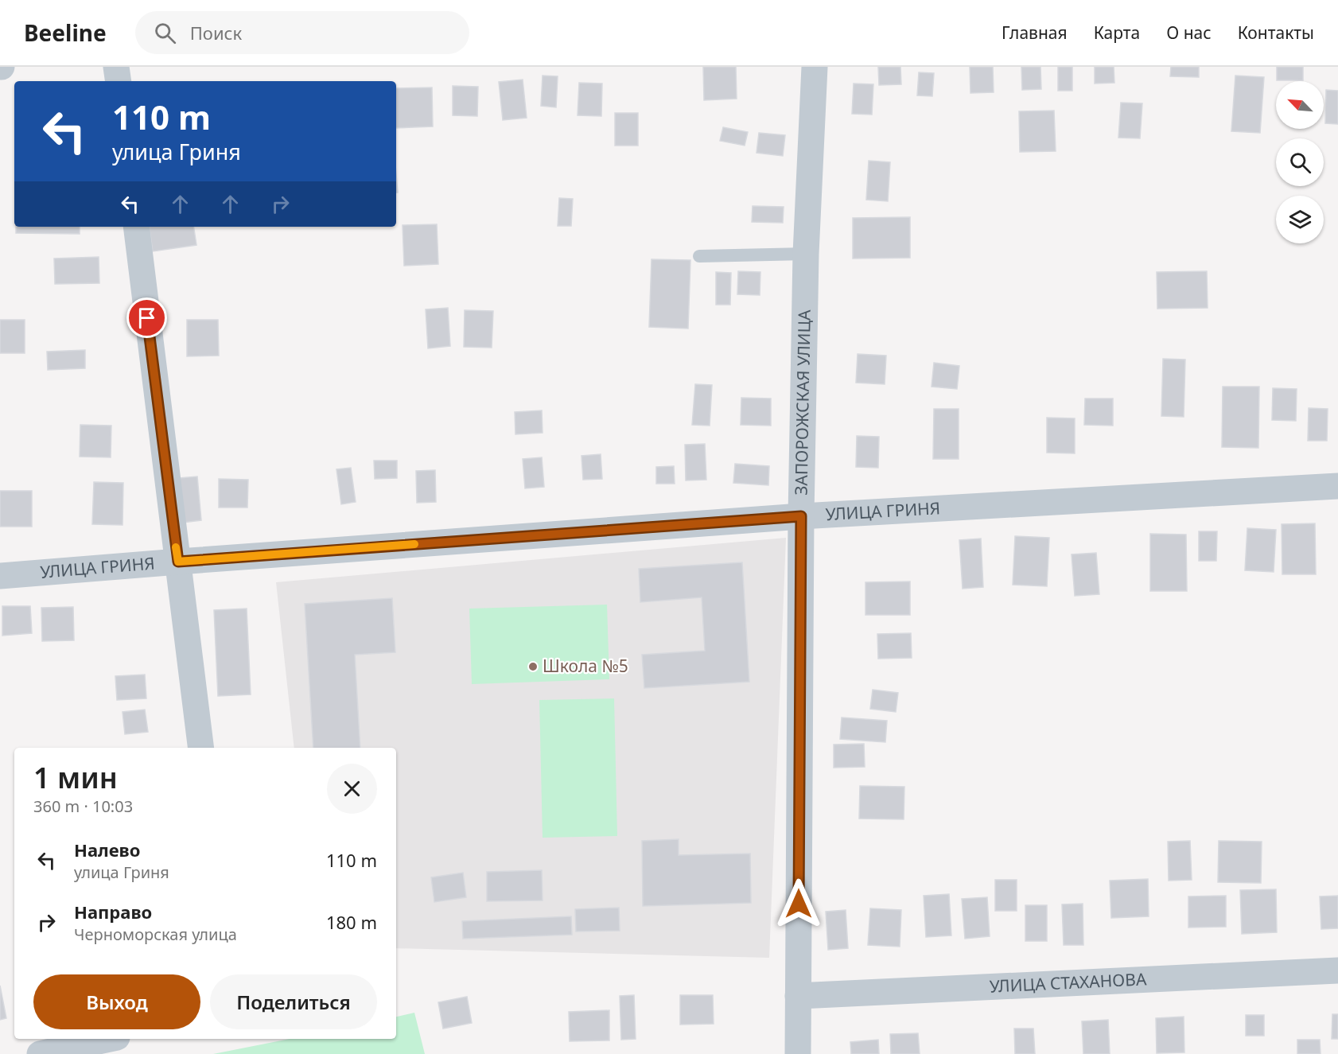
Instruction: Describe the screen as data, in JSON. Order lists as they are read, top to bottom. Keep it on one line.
{"streets":{"street":["ЗАПОРОЖСКАЯ УЛИЦА","УЛИЦА ГРИНЯ","УЛИЦА СТАХАНОВА"]},"crossings":[["ЗАПОРОЖСКАЯ УЛИЦА","УЛИЦА ГРИНЯ"],["ЗАПОРОЖСКАЯ УЛИЦА","УЛИЦА СТАХАНОВА"]],"places":["Школа №5"],"north":"top left","page":{"header":"Beeline","search":"Поиск","nav":["Главная","Карта","О нас","Контакты"],"turn":["110 m","улица Гриня"],"heading":["1 мин","360 m · 10:03"],"list":[{"name":"Налево","note":"улица Гриня","value":"110 m"},{"name":"Направо","note":"Черноморская улица","value":"180 m"}],"buttons":["Выход","Поделиться"]}}
